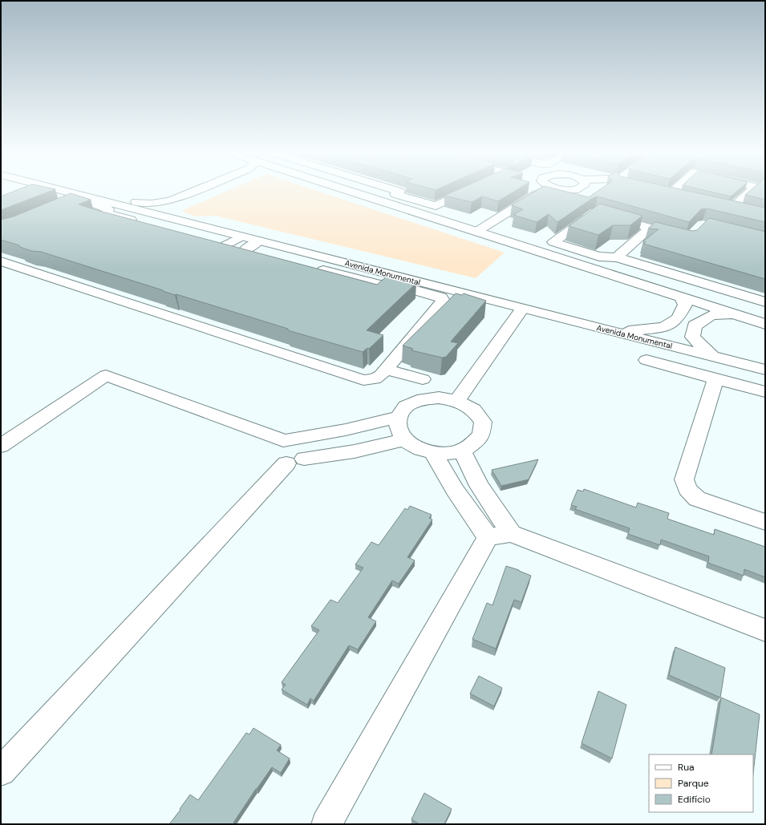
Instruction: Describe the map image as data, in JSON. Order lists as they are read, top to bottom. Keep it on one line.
{"streets":{"street":["Avenida Monumental"]},"legend":["Rua","Parque","Edifício"]}
